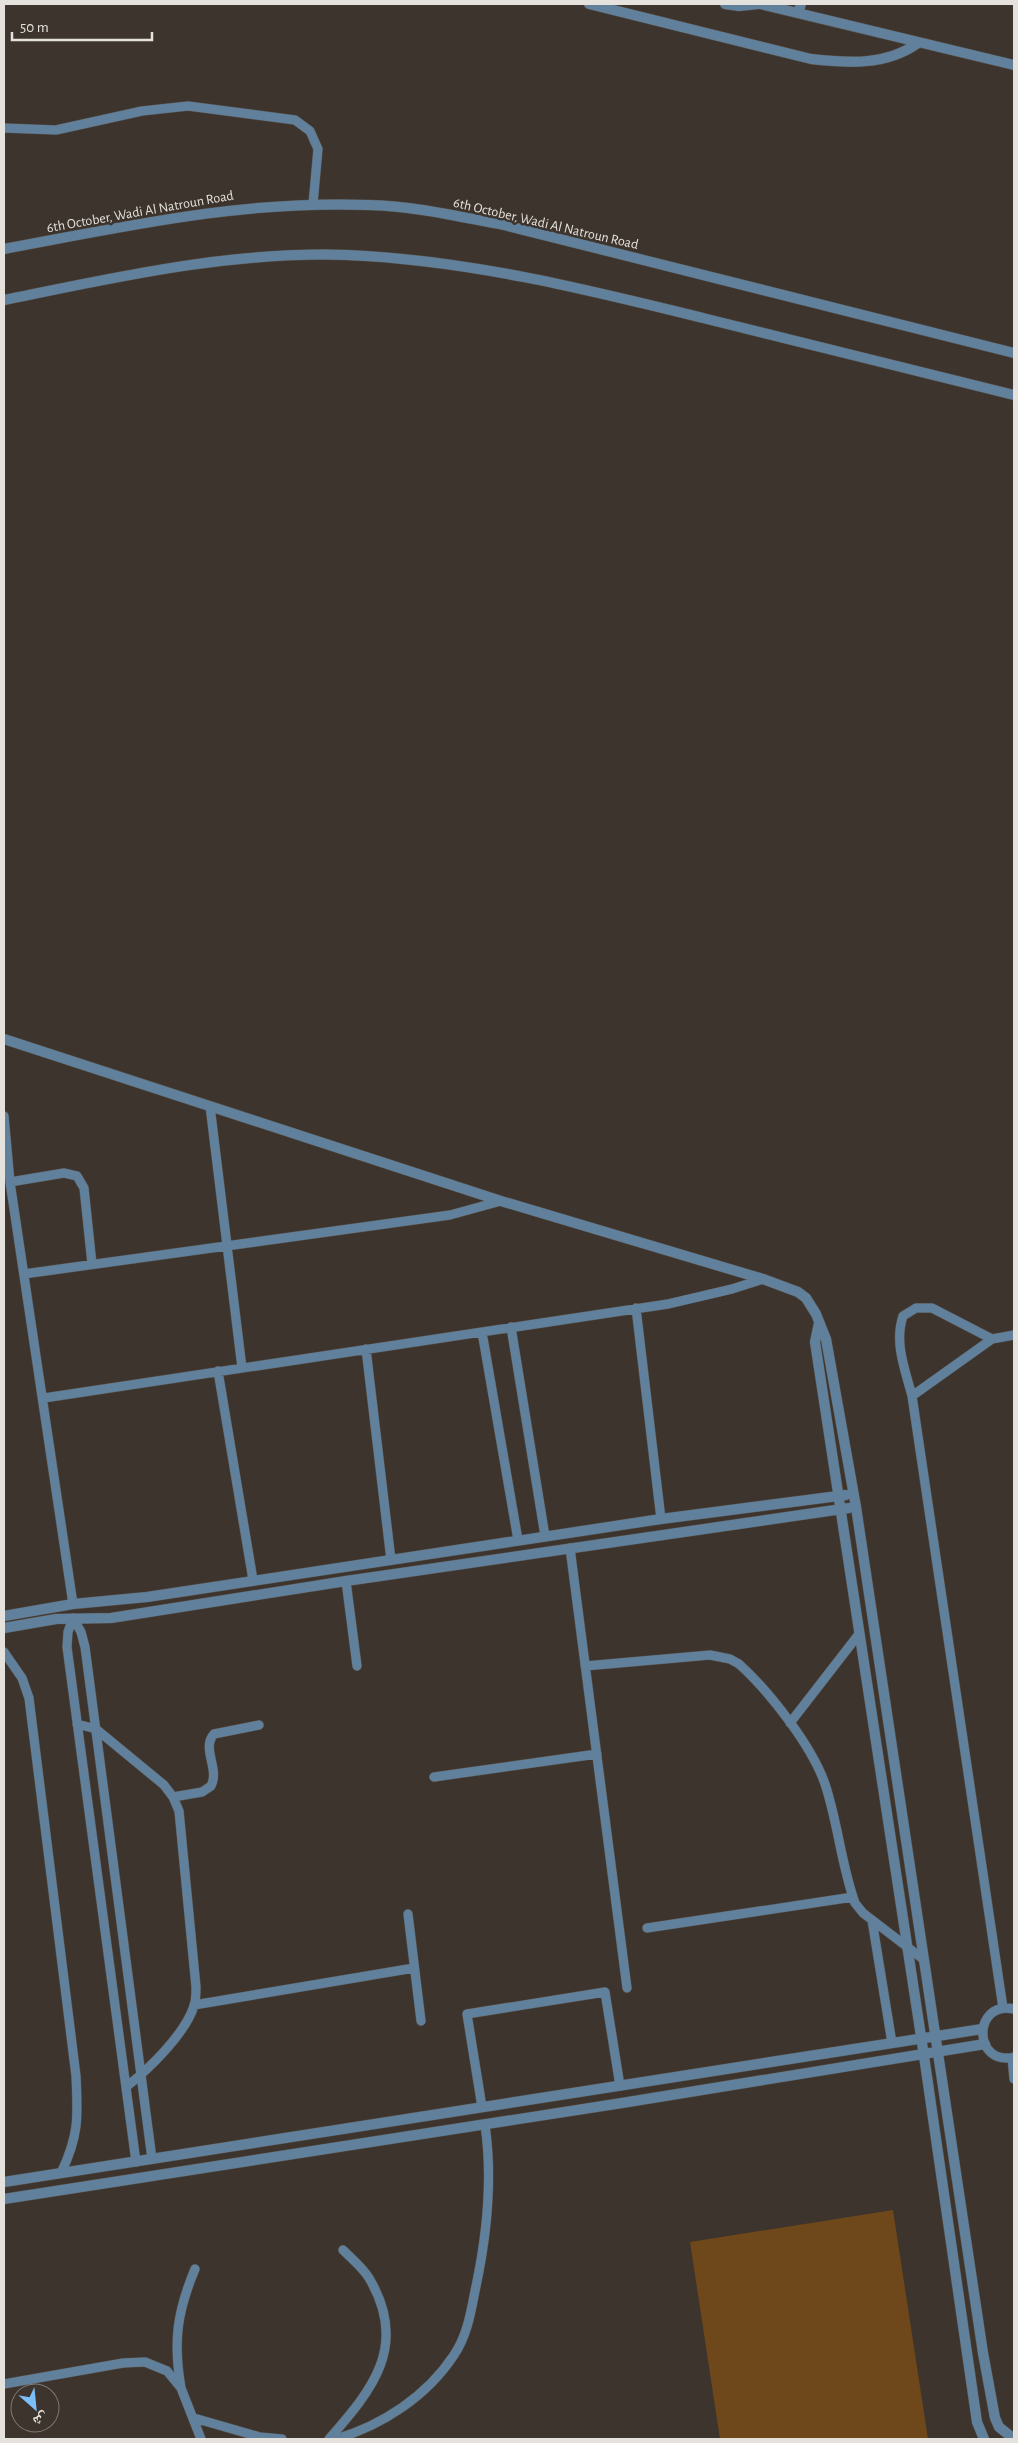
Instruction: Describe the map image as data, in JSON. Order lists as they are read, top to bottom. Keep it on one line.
{"streets":{"street":["6th October, Wadi Al Natroun Road"]},"scale_bar":"50 m","north":"bottom right"}
